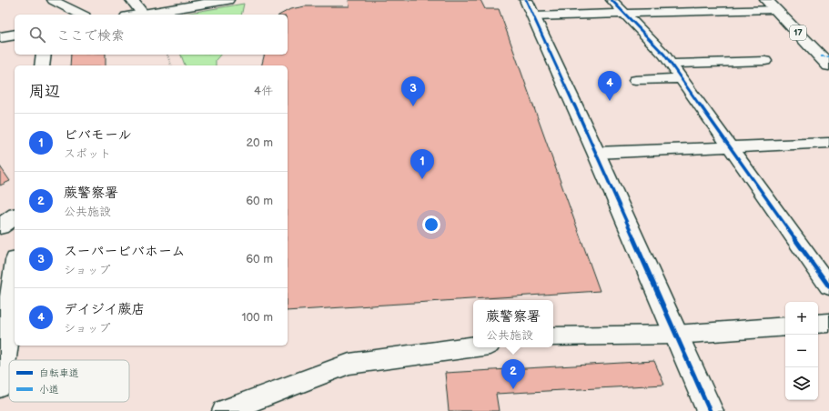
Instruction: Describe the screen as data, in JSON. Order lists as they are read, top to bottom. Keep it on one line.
{"streets":{"main road":["17"]},"legend":["自転車道","小道"],"page":{"search":"ここで検索","heading":["周辺","4件"],"pins":["4","3","1","2"],"list":[{"mark":"1","name":"ビバモール","note":"スポット","value":"20 m"},{"mark":"2","name":"蕨警察署","note":"公共施設","value":"60 m"},{"mark":"3","name":"スーパービバホーム","note":"ショップ","value":"60 m"},{"mark":"4","name":"デイジイ蕨店","note":"ショップ","value":"100 m"}],"popup":["蕨警察署","公共施設"],"map_buttons":["+","−"]}}
